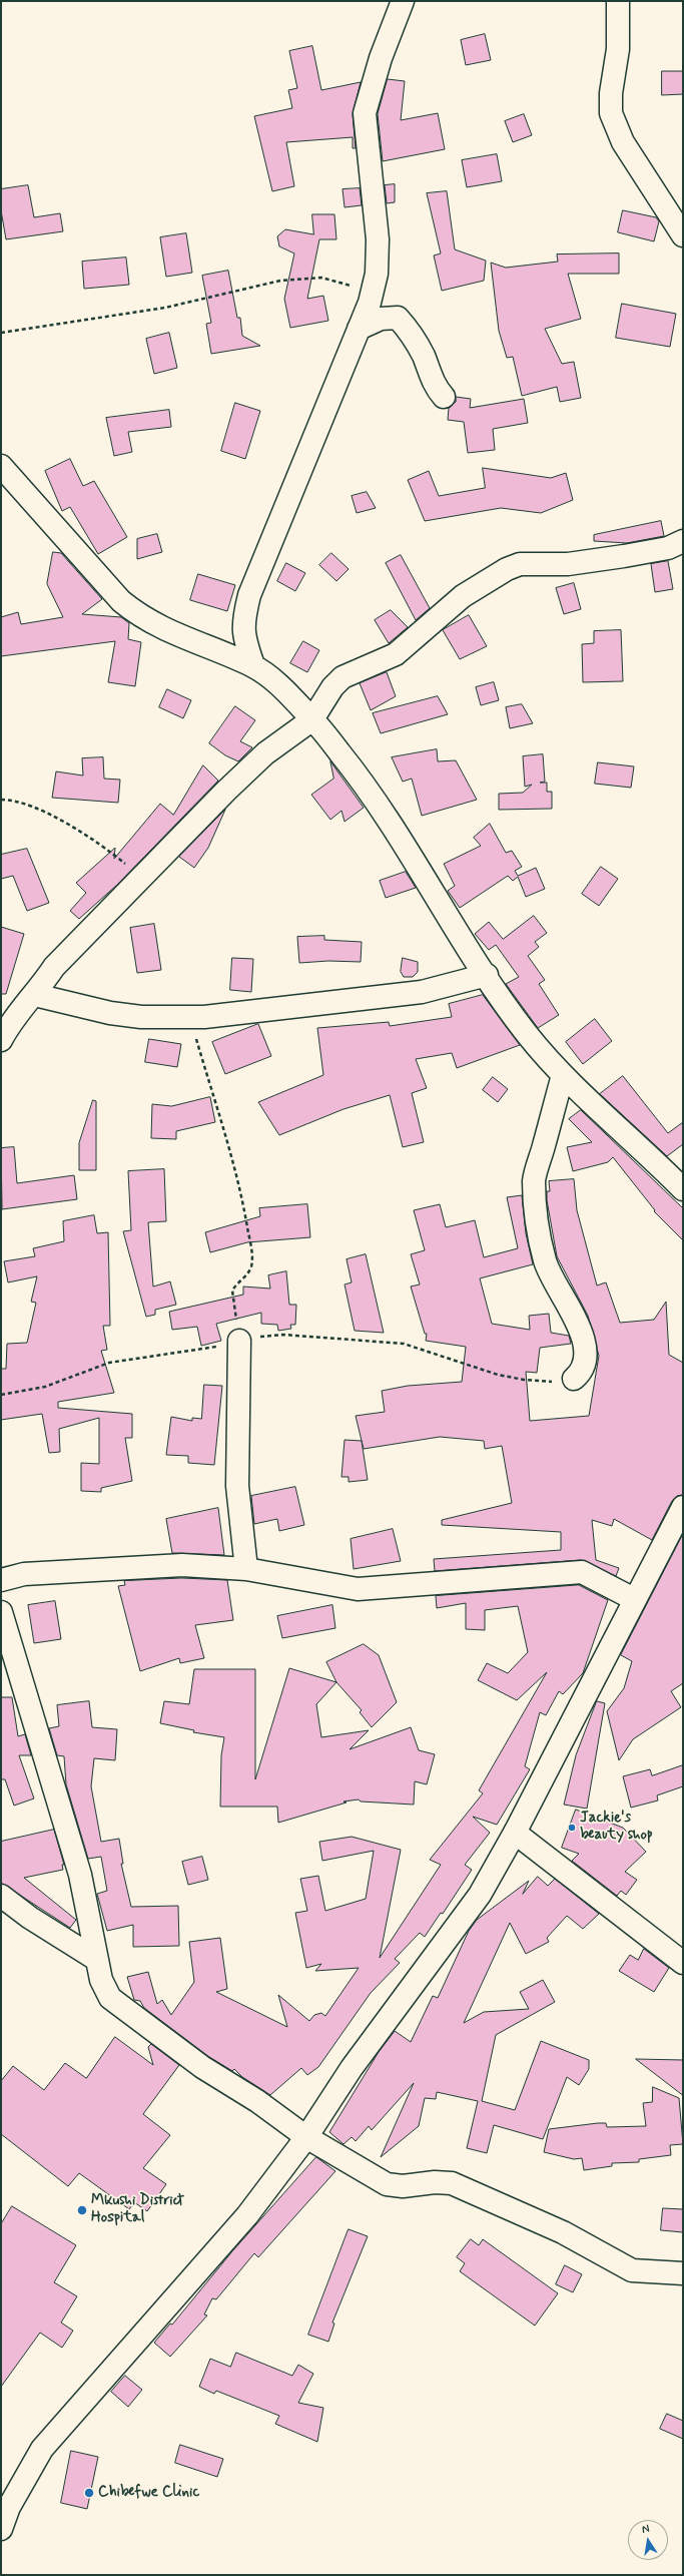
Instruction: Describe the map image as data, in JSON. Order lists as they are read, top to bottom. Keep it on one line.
{"places":["Jackie's beauty shop","Mkushi District Hospital","Chibefwe Clinic"],"north":"top"}
